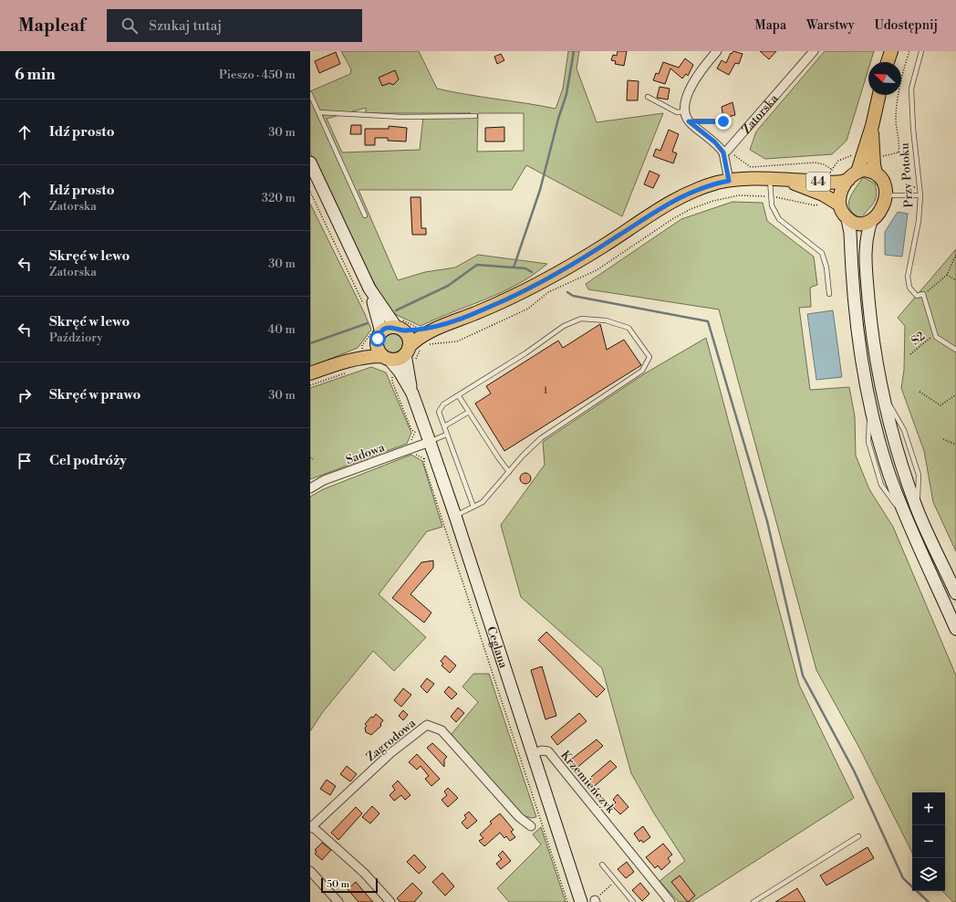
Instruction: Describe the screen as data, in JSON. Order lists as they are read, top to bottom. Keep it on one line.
{"streets":{"main road":["44"],"street":["Zatorska","Sadowa","Ceglana","Zagrodowa","Krzemieńczyk"],"lane":["Przy Potoku"],"path":["S2"]},"crossings":[["44","Ceglana"],["Sadowa","Ceglana"],["Ceglana","Krzemieńczyk"]],"house_numbers":["1"],"scale_bar":"50 m","north":"top left","page":{"header":"Mapleaf","search":"Szukaj tutaj","nav":["Mapa","Warstwy","Udostępnij"],"heading":["6 min","Pieszo · 450 m"],"list":[["Idź prosto","30 m"],["Idź prosto","Zatorska","320 m"],["Skręć w lewo","Zatorska","30 m"],["Skręć w lewo","Paździory","40 m"],["Skręć w prawo","30 m"],"Cel podróży"],"map_buttons":["+","−"],"scale":"50 m"}}
